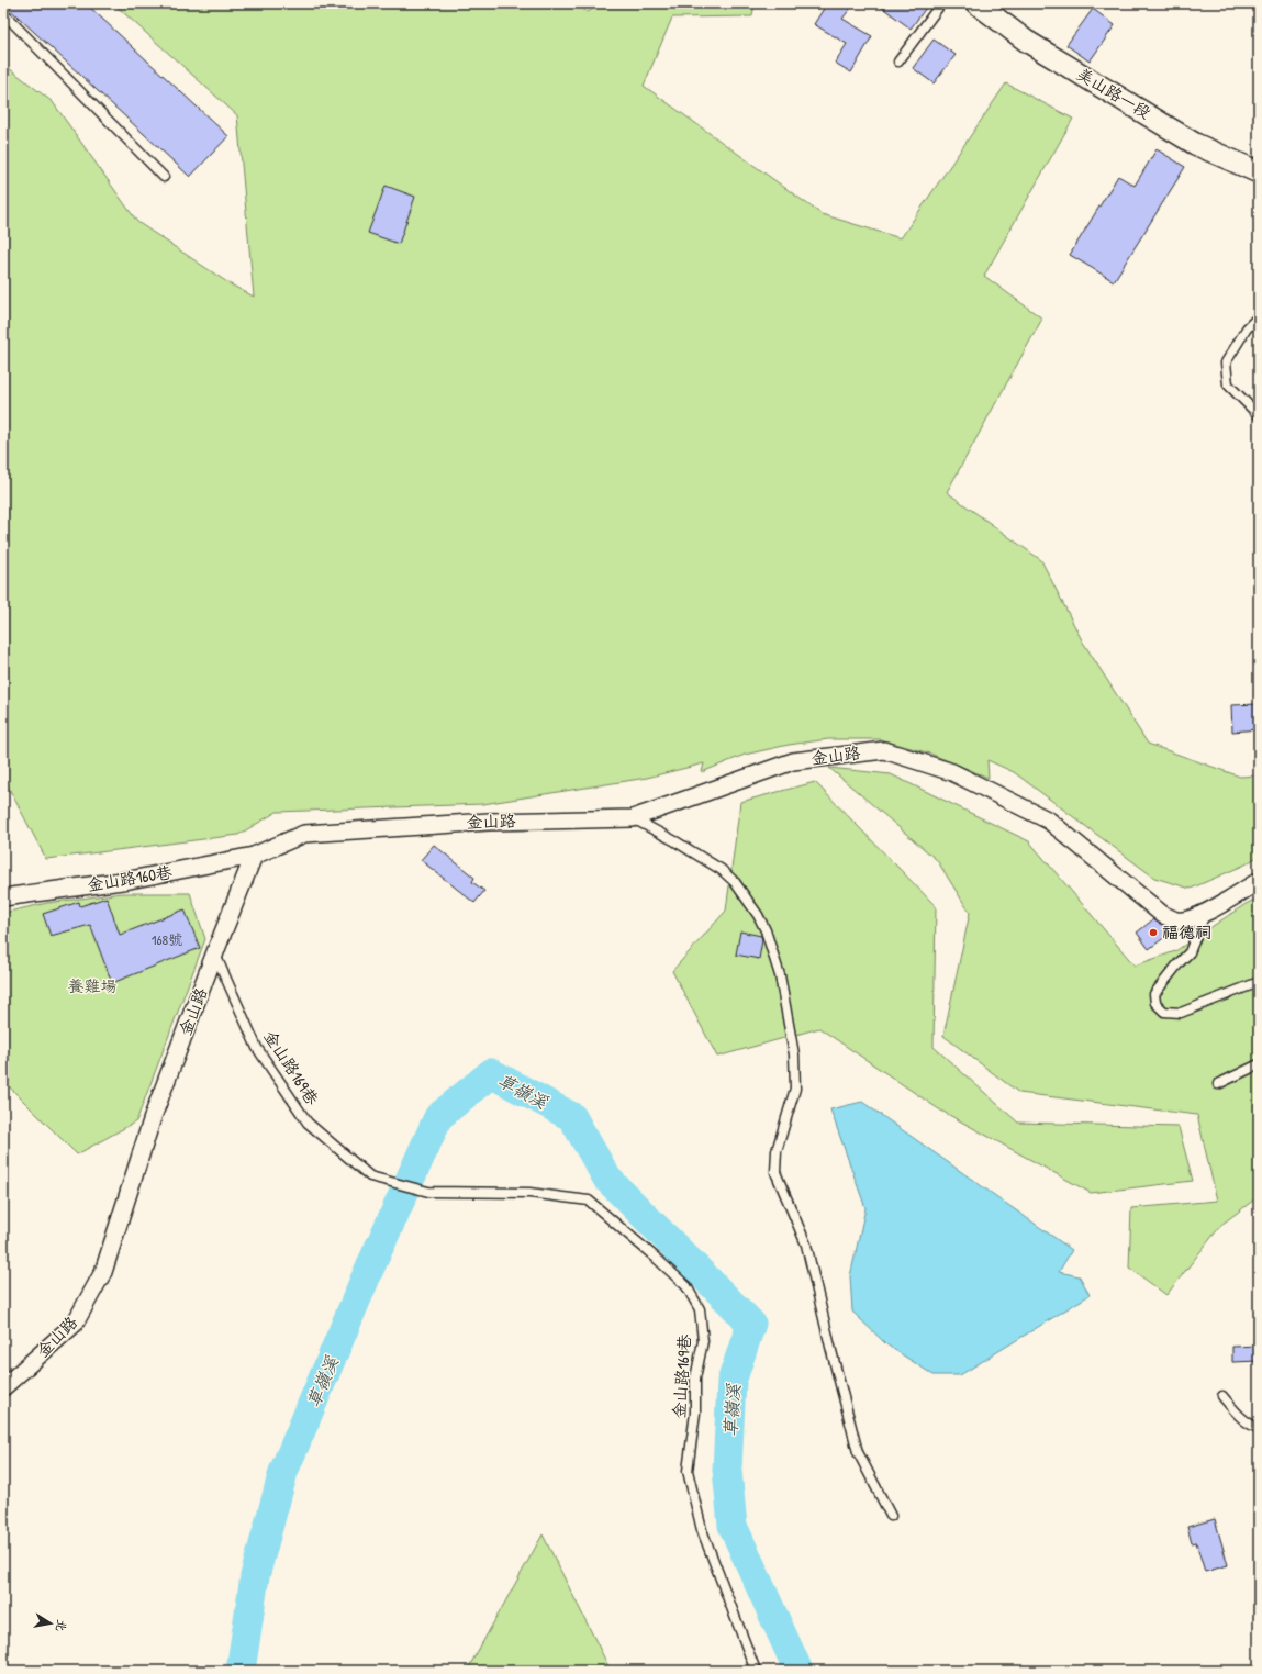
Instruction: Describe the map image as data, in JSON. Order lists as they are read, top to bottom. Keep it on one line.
{"streets":{"street":["美山路一段","金山路","金山路160巷"],"lane":["金山路169巷"]},"crossings":[["金山路","金山路160巷"],["金山路","金山路169巷"]],"water":["草嶺溪"],"parks":["養雞場"],"places":["福德祠"],"house_numbers":["168號"],"north":"right"}
